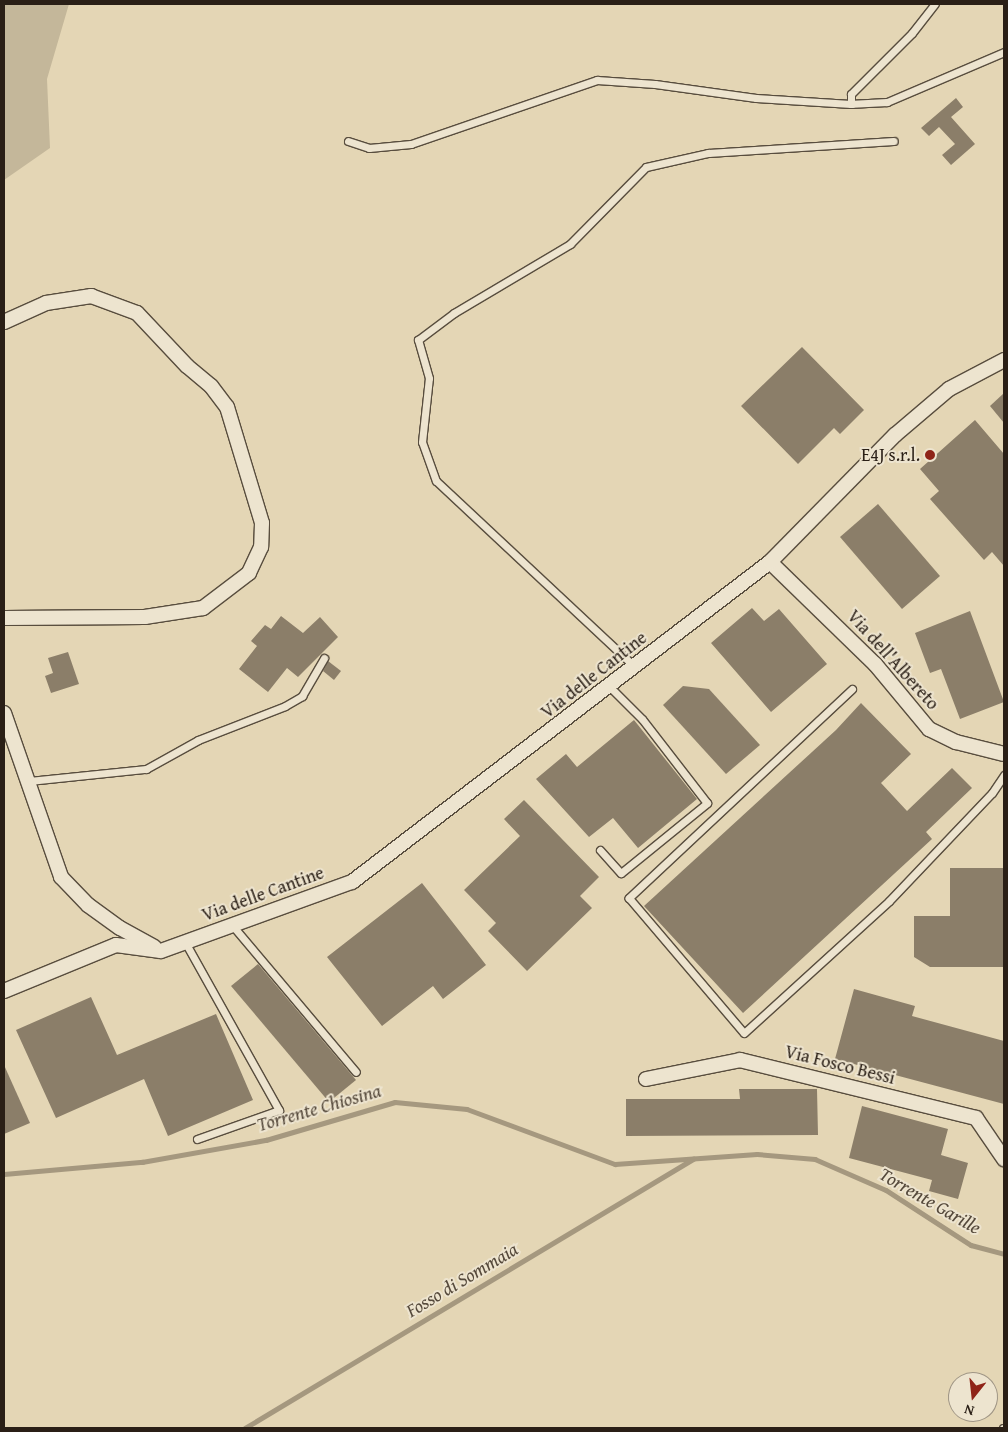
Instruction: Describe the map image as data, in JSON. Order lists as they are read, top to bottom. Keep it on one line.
{"streets":{"street":["Via dell'Albereto","Via delle Cantine","Via Fosco Bessi"]},"crossings":[["Via dell'Albereto","Via delle Cantine"]],"water":["Torrente Chiosina","Torrente Garille","Fosso di Sommaia"],"places":["E4J s.r.l."],"north":"bottom"}
